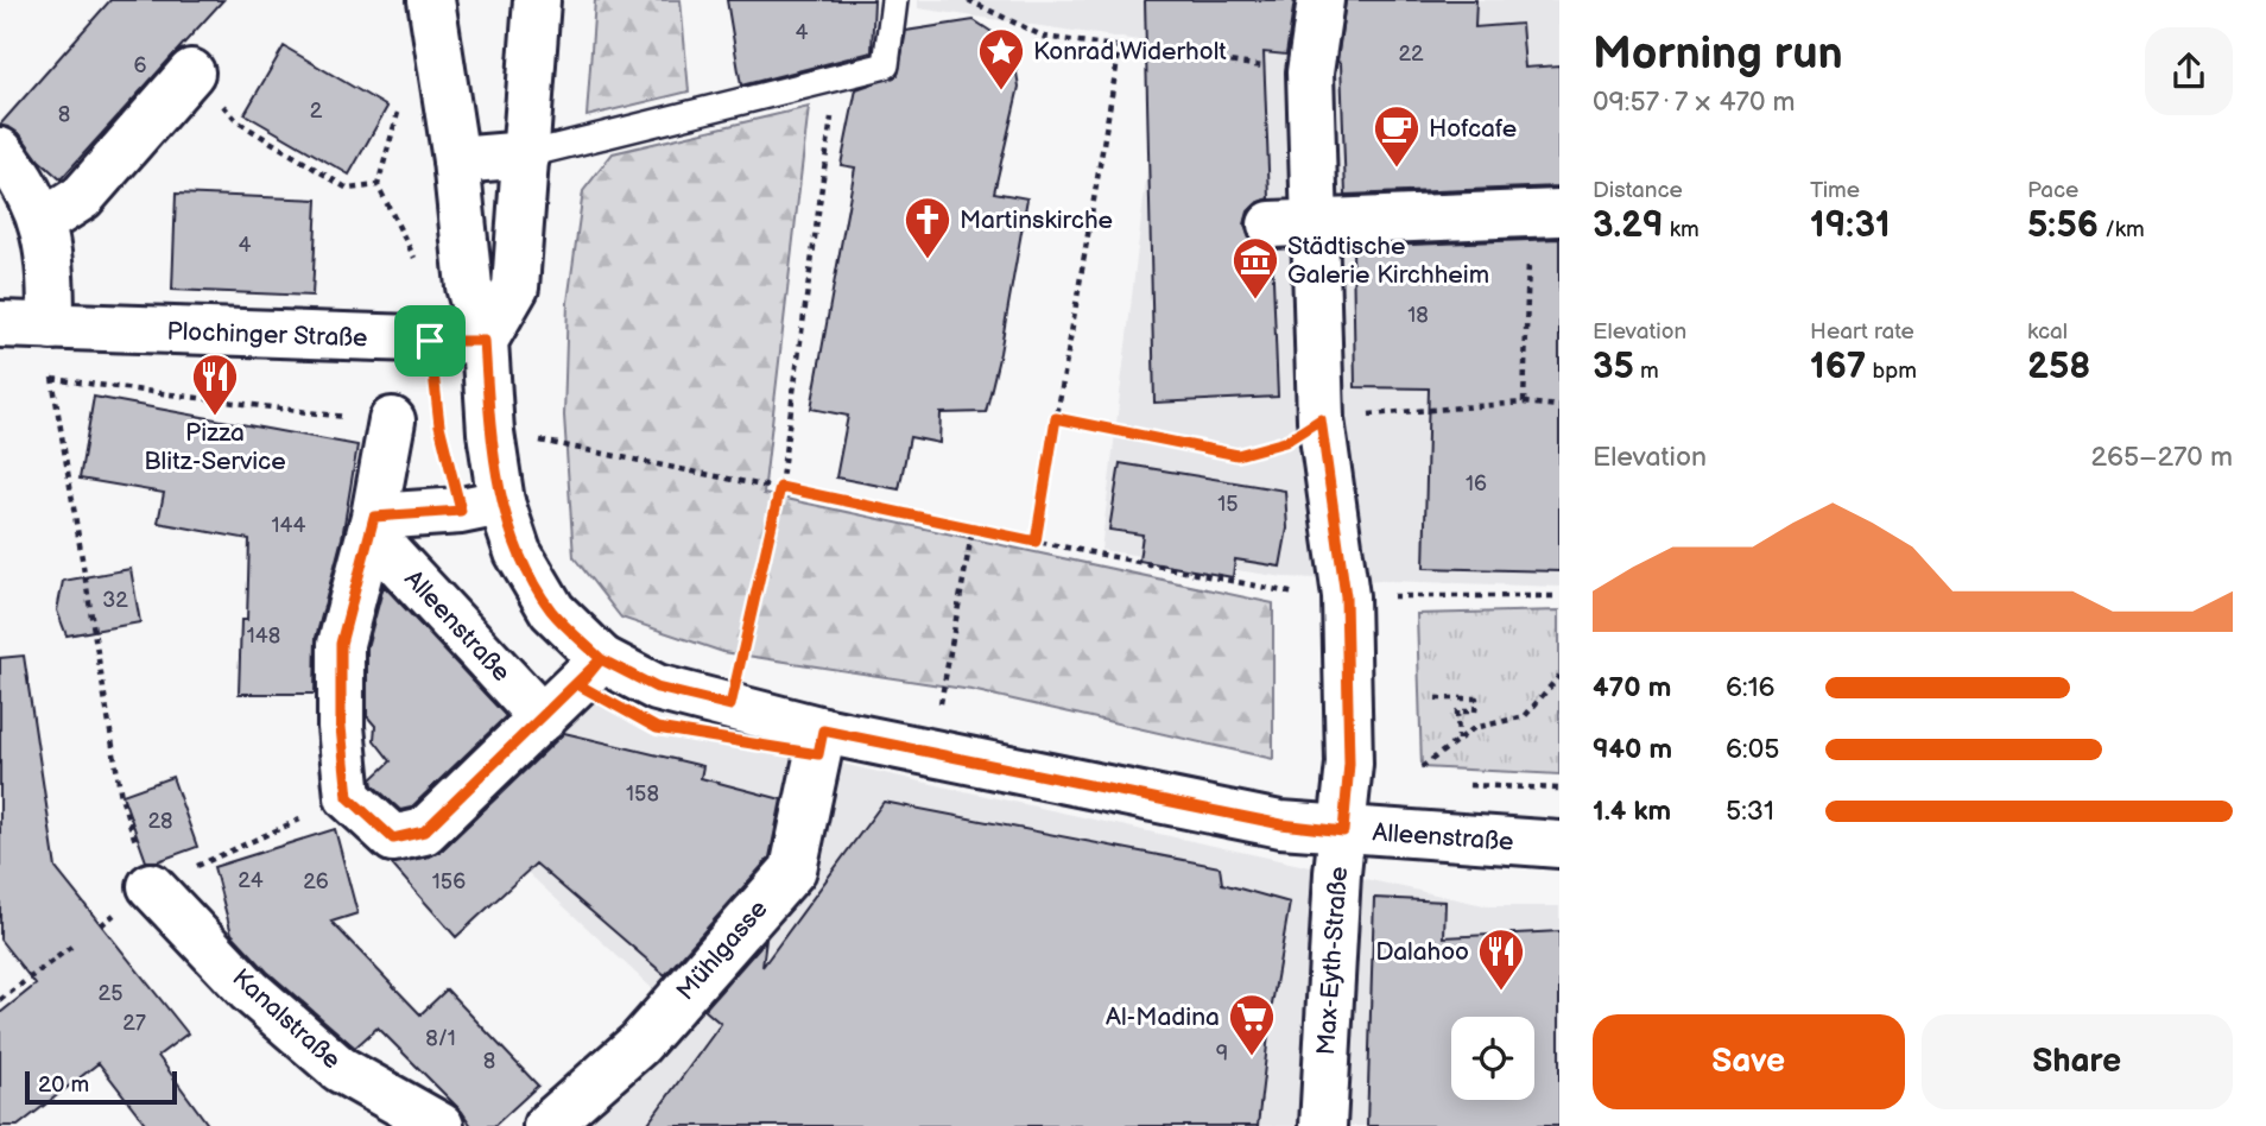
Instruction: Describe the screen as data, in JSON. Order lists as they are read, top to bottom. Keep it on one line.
{"streets":{"street":["Plochinger Straße","Alleenstraße","Mühlgasse","Max-Eyth-Straße","Kanalstraße"]},"crossings":[["Plochinger Straße","Alleenstraße"],["Alleenstraße","Mühlgasse"],["Alleenstraße","Max-Eyth-Straße"]],"places":{"place":["Konrad Widerholt"],"cafe":["Hofcafe"],"church":["Martinskirche"],"museum":["Städtische Galerie Kirchheim"],"restaurant":["Pizza Blitz-Service","Dalahoo"],"supermarket":["Al-Madina"]},"house_numbers":["4","22","6","2","8","4","18","16","15","144","32","148","158","28","24","26","156","25","27","8/1","9","8"],"scale_bar":"20 m","page":{"heading":["Morning run","09:57 · 7 × 470 m"],"stats":[["Distance","3.29 km"],["Time","19:31"],["Pace","5:56 /km"],["Elevation","35 m"],["Heart rate","167 bpm"],["kcal","258"]],"chart":["Elevation","265–270 m"],"list":[{"name":"470 m","note":"6:16"},{"name":"940 m","note":"6:05"},{"name":"1.4 km","note":"5:31"}],"buttons":["Save","Share"],"scale":"20 m"}}
